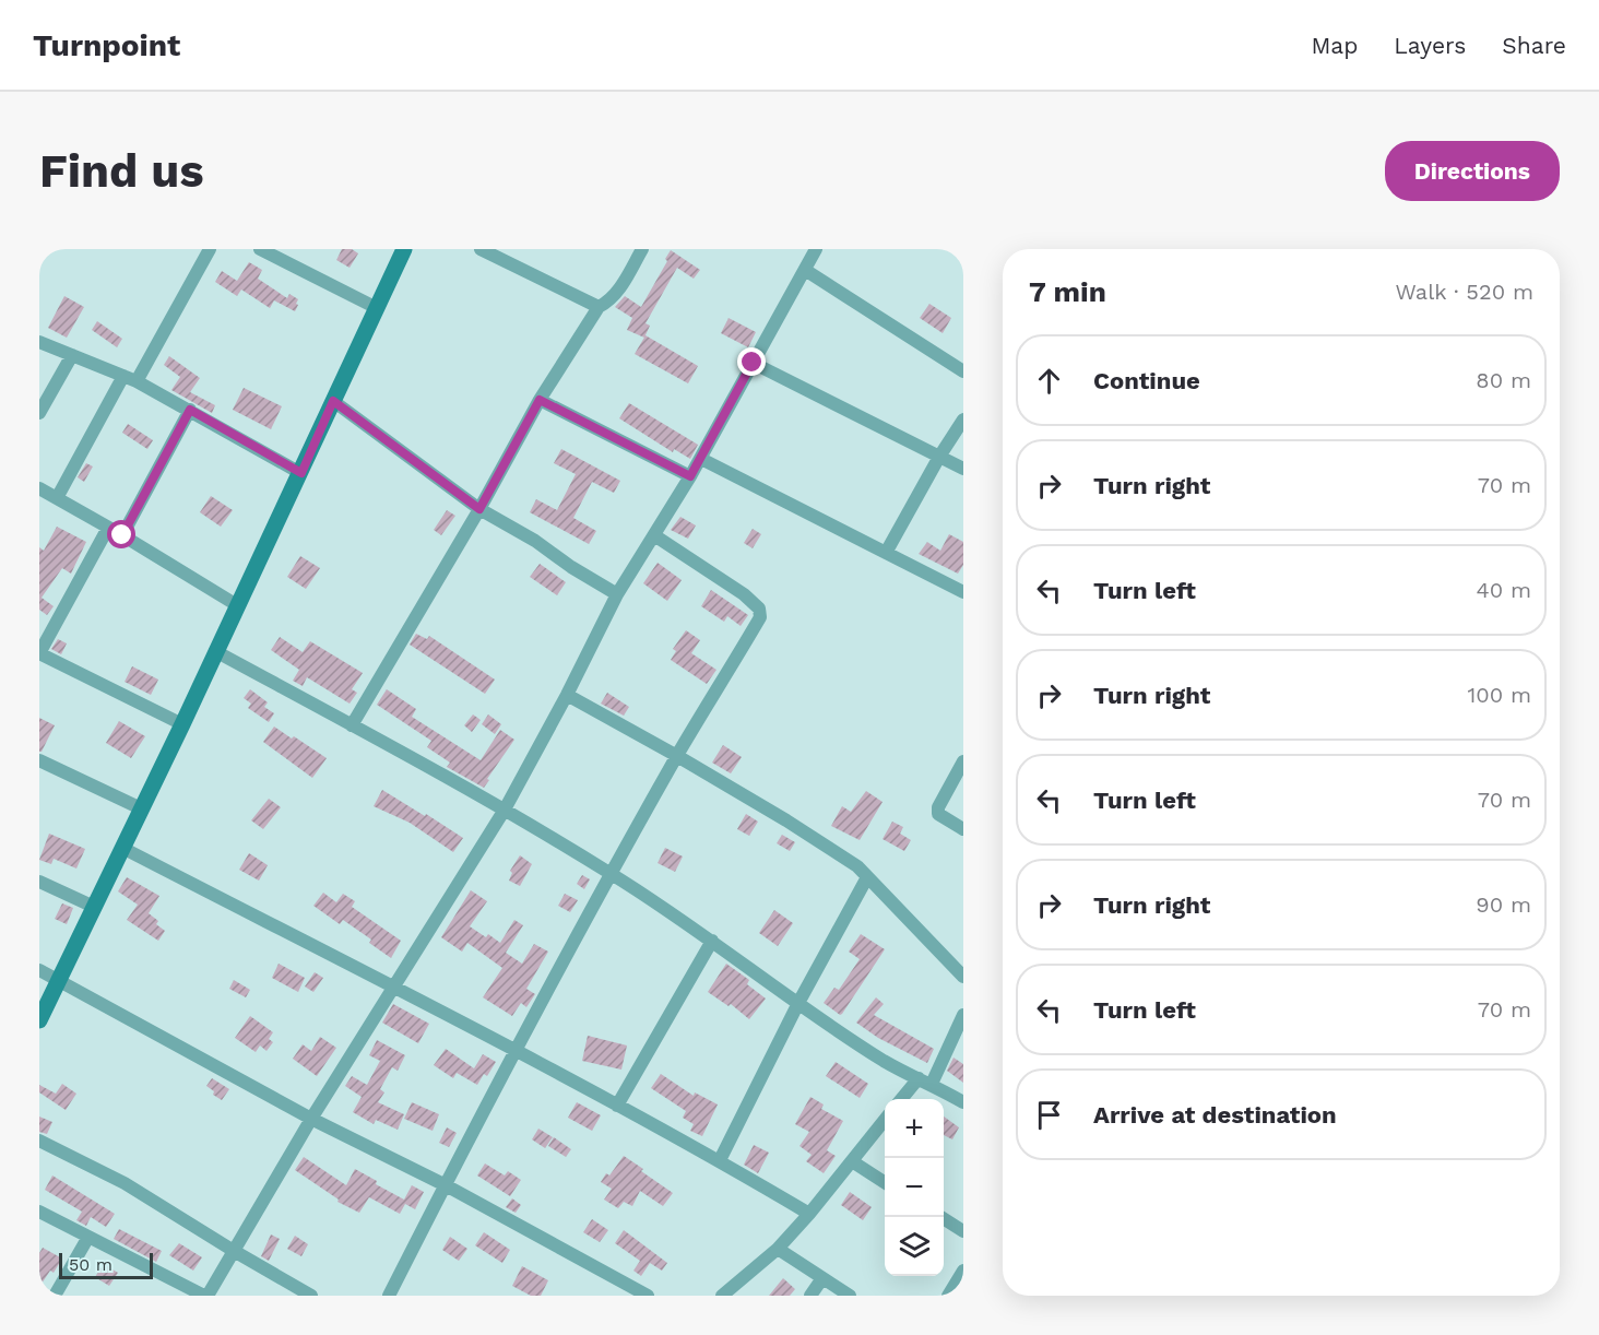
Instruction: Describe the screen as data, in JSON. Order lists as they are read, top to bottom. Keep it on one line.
{"scale_bar":"50 m","page":{"header":"Turnpoint","nav":["Map","Layers","Share"],"buttons":"Directions","title":"Find us","heading":["7 min","Walk · 520 m"],"list":[["Continue","80 m"],["Turn right","70 m"],["Turn left","40 m"],["Turn right","100 m"],["Turn left","70 m"],["Turn right","90 m"],["Turn left","70 m"],"Arrive at destination"],"map_buttons":["+","−"],"scale":"50 m"}}
